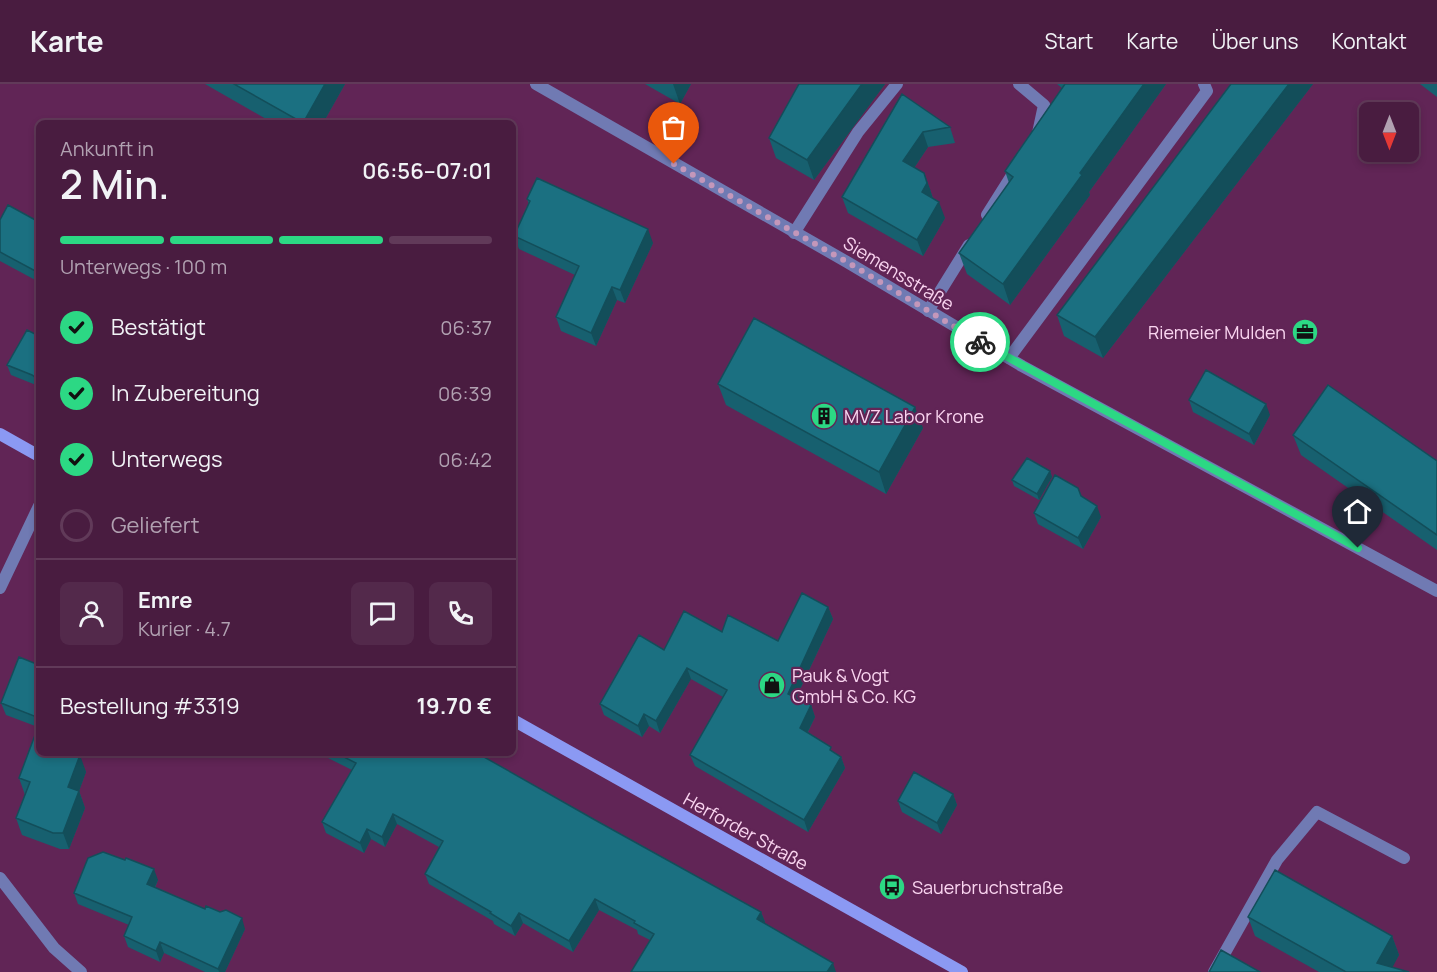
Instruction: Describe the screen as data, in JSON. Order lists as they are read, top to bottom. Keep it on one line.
{"streets":{"main road":["Herforder Straße"],"street":["Siemensstraße"]},"places":{"office":["Riemeier Mulden"],"building":["MVZ Labor Krone"],"shop":["Pauk & Vogt GmbH & Co. KG"],"bus stop":["Sauerbruchstraße"]},"north":"bottom","page":{"header":"Karte","nav":["Start","Karte","Über uns","Kontakt"],"heading":["2 Min.","Ankunft in","06:56–07:01"],"panel":["Emre","Kurier · 4.7","Bestellung #3319","19.70 €"],"bar":"Unterwegs · 100 m","list":[["Bestätigt","06:37"],["In Zubereitung","06:39"],["Unterwegs","06:42"],"Geliefert"]}}
